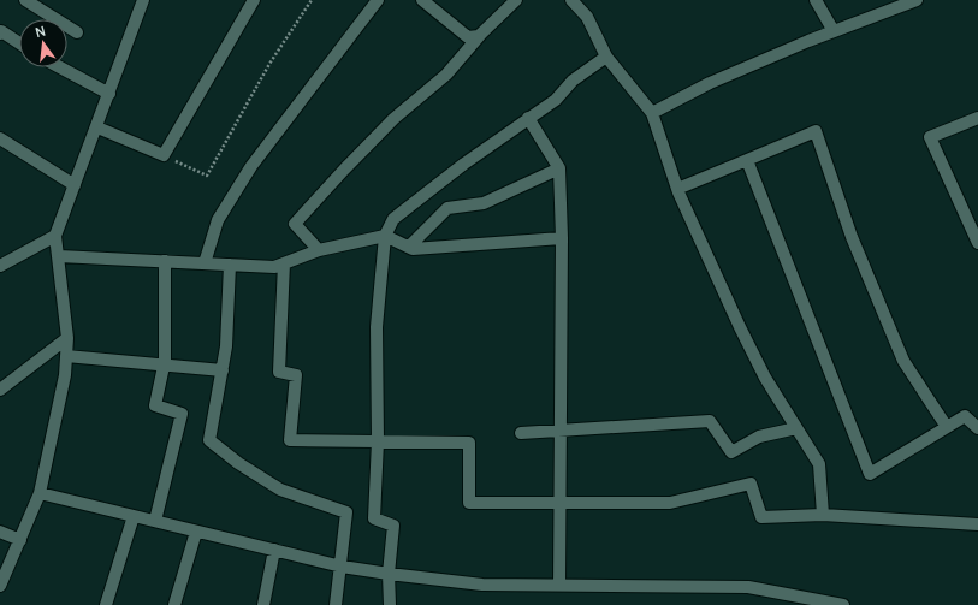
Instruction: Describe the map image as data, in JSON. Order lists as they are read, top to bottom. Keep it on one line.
{"north":"top"}
